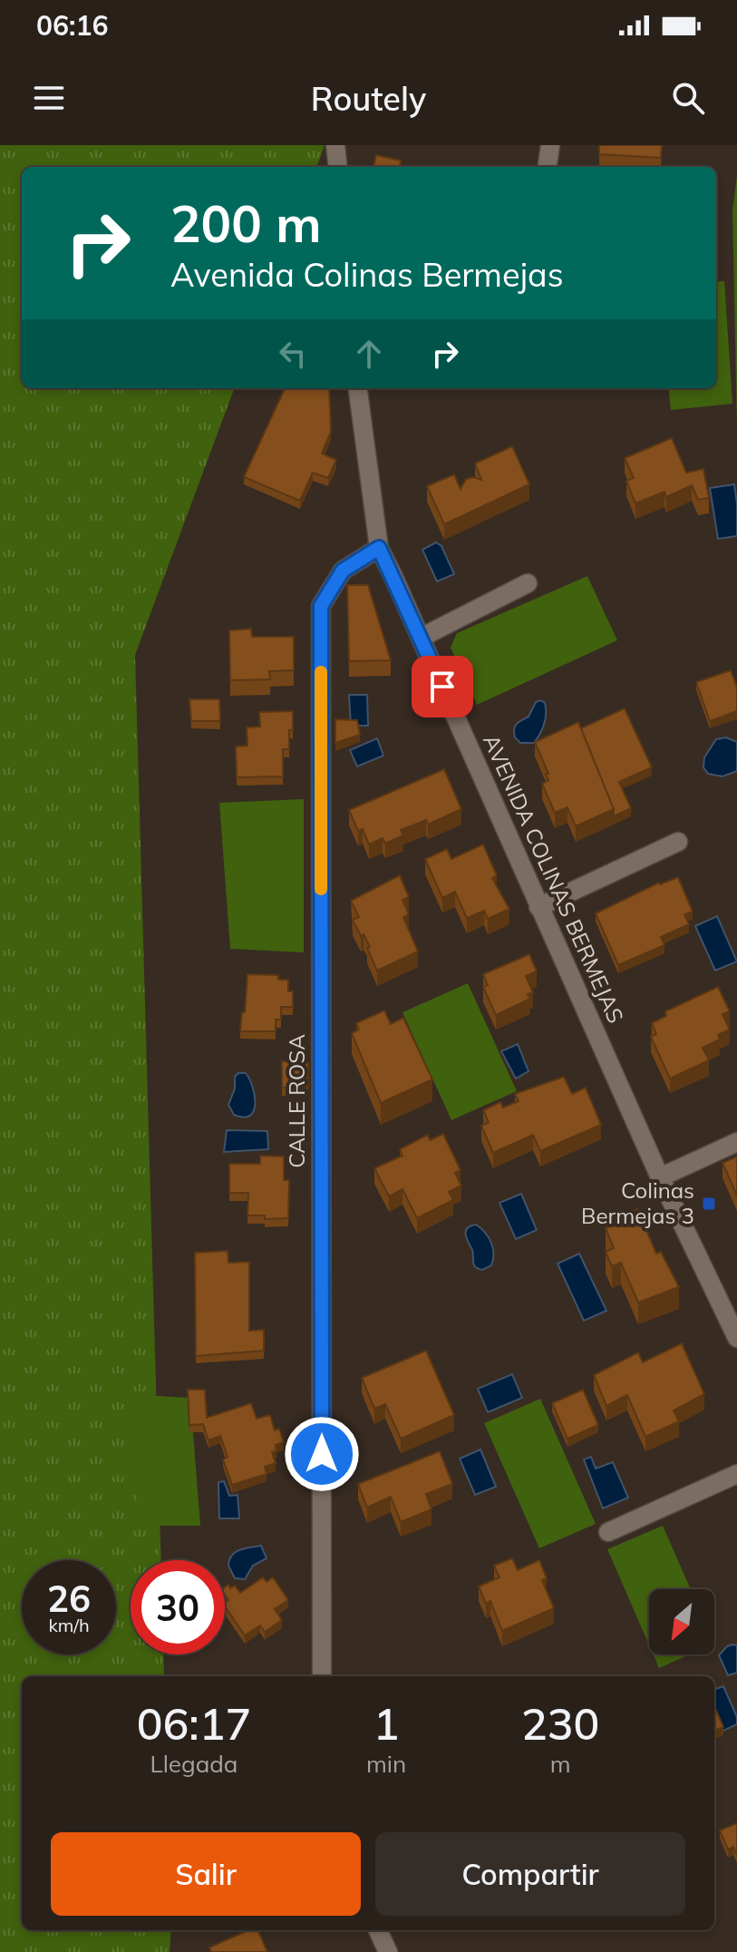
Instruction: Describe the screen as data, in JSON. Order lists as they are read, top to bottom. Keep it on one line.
{"streets":{"street":["AVENIDA COLINAS BERMEJAS","CALLE ROSA"]},"crossings":[["AVENIDA COLINAS BERMEJAS","CALLE ROSA"]],"places":{"transit":["Colinas Bermejas 3"]},"north":"bottom left","page":{"status":"06:16","header":"Routely","turn":["200 m","Avenida Colinas Bermejas"],"speed":"26 km/h","limit":"30","eta":["06:17","Llegada","1","min","230","m"],"buttons":["Salir","Compartir"]}}
